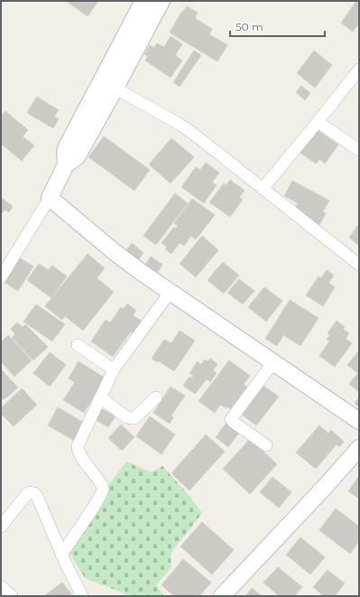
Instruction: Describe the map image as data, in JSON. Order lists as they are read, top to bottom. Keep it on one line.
{"scale_bar":"50 m"}
